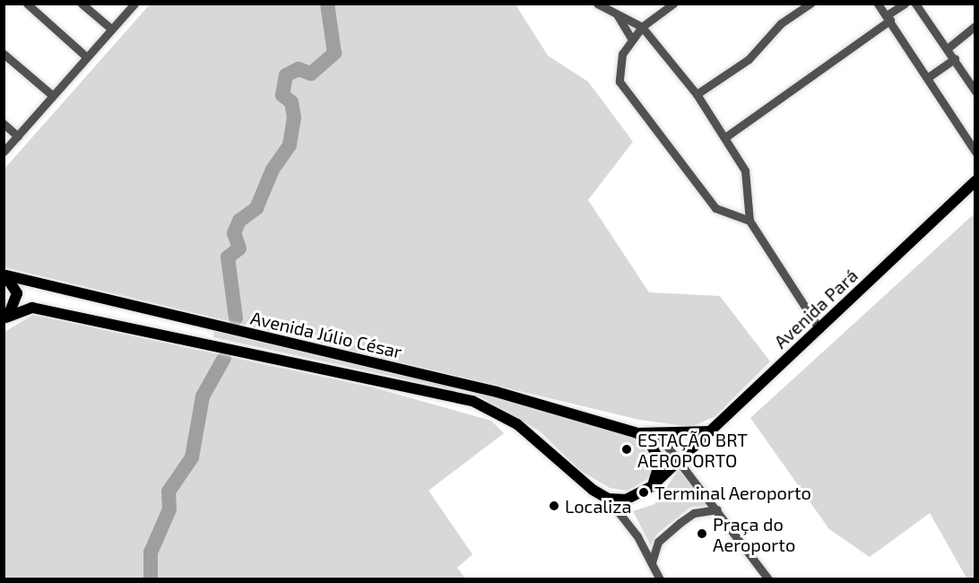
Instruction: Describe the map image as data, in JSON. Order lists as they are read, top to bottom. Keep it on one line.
{"streets":{"main road":["Avenida Pará","Avenida Júlio César"]},"crossings":[["Avenida Pará","Avenida Júlio César"]],"places":["ESTAÇÃO BRT AEROPORTO","Terminal Aeroporto","Localiza","Praça do Aeroporto"]}
